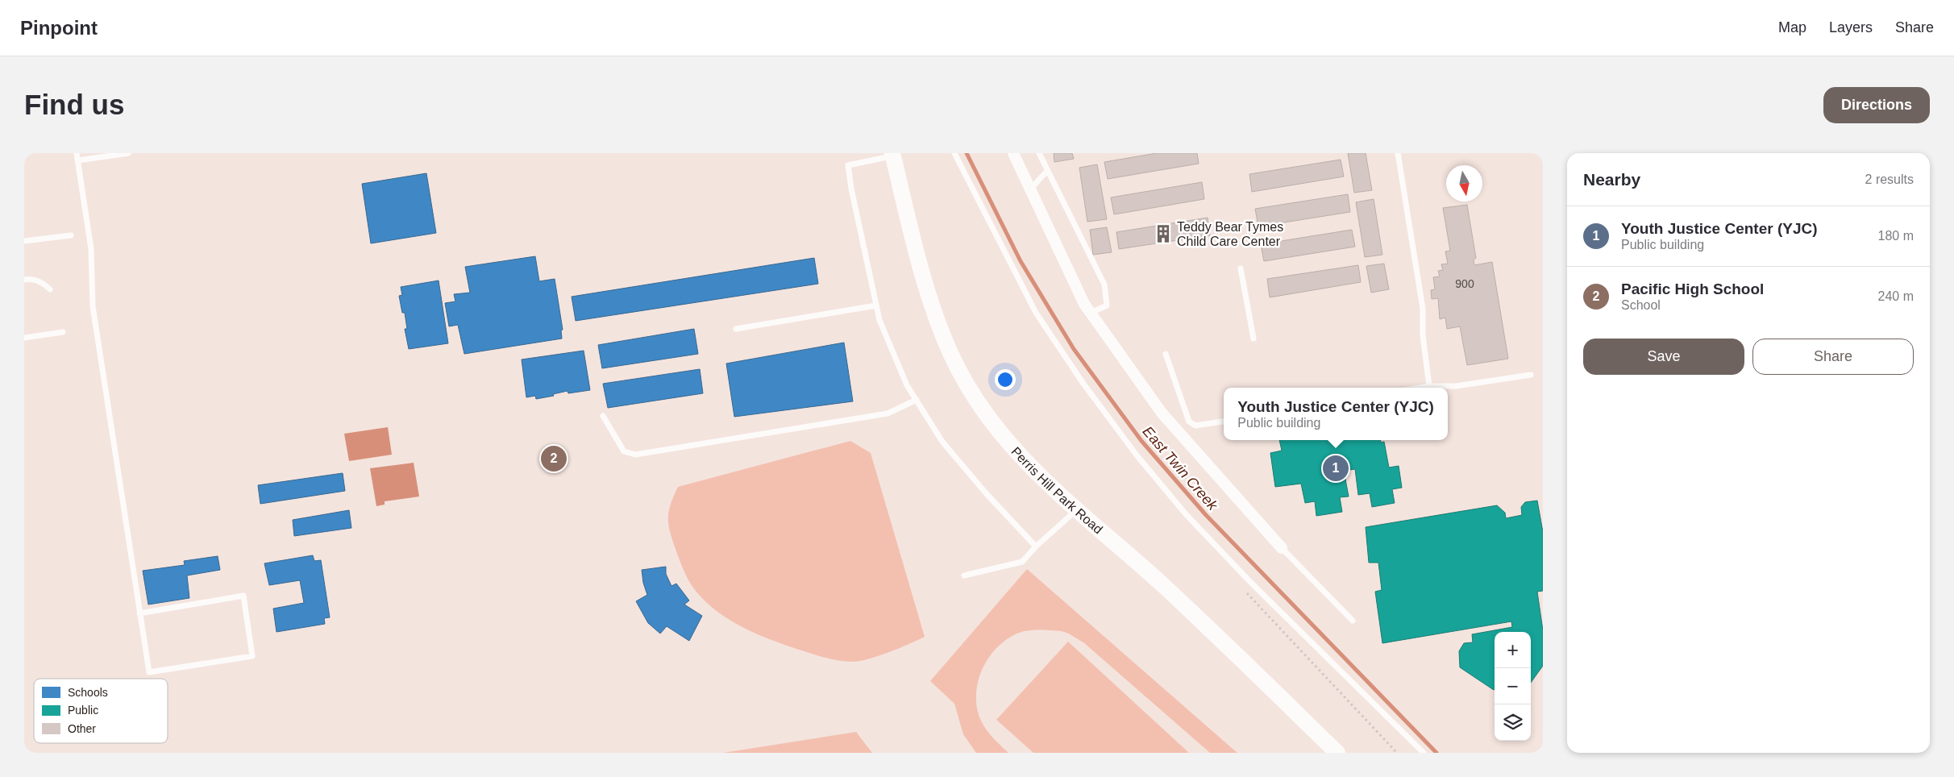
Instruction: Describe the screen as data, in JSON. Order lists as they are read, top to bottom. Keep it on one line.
{"streets":{"street":["Perris Hill Park Road"]},"water":["East Twin Creek"],"places":{"building":["Teddy Bear Tymes Child Care Center"]},"house_numbers":["900"],"legend":["Schools","Public","Other"],"north":"bottom","page":{"header":"Pinpoint","nav":["Map","Layers","Share"],"buttons":["Directions",["Save","Share"]],"title":"Find us","heading":["Nearby","2 results"],"list":[{"mark":"1","name":"Youth Justice Center (YJC)","note":"Public building","value":"180 m"},{"mark":"2","name":"Pacific High School","note":"School","value":"240 m"}],"popup":["Youth Justice Center (YJC)","Public building"],"pins":["2","1"],"map_buttons":["+","−"]}}
